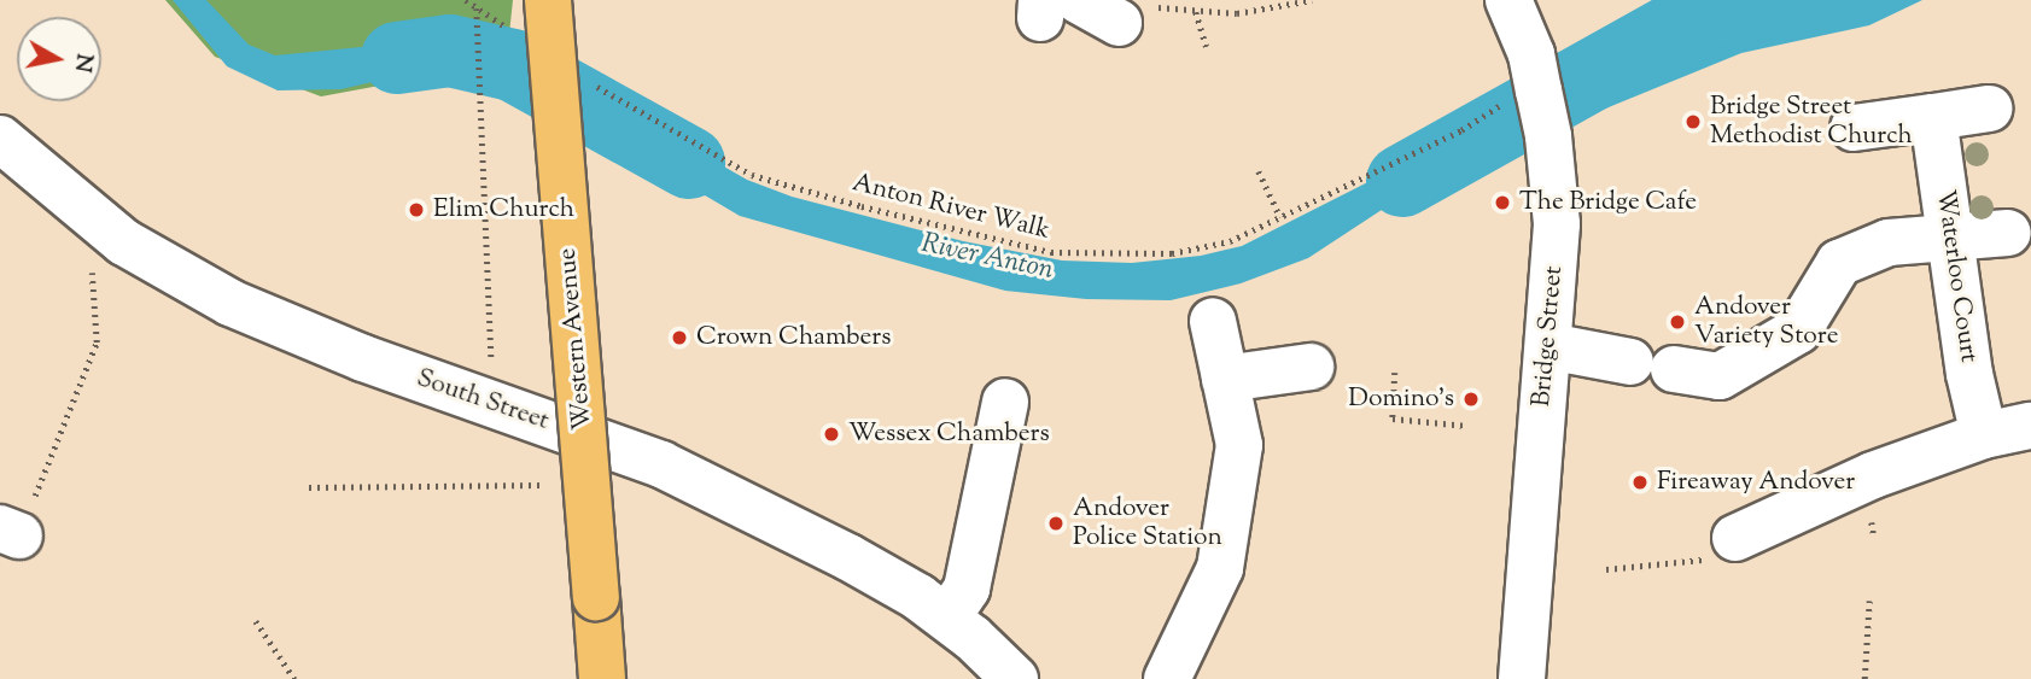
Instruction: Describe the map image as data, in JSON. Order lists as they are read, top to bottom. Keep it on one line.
{"streets":{"main road":["Western Avenue"],"street":["Waterloo Court","Bridge Street","South Street"],"path":["Anton River Walk"]},"water":["River Anton"],"places":["Bridge Street Methodist Church","The Bridge Cafe","Elim Church","Andover Variety Store","Crown Chambers","Domino's","Wessex Chambers","Fireaway Andover","Andover Police Station"],"north":"right"}
